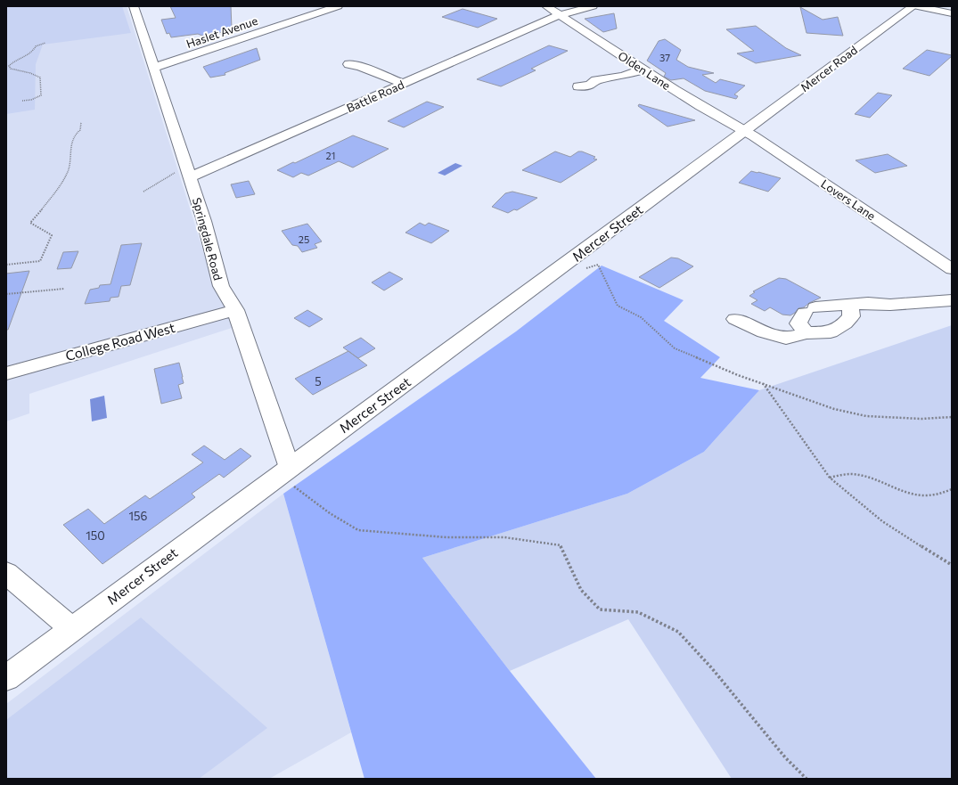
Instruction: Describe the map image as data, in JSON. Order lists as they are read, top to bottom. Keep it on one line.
{"streets":{"street":["Haslet Avenue","Mercer Road","Olden Lane","Battle Road","Lovers Lane","Mercer Street","Springdale Road","College Road West"]},"crossings":[["Haslet Avenue","Springdale Road"],["Mercer Road","Olden Lane"],["Mercer Road","Lovers Lane"],["Mercer Road","Mercer Street"],["Olden Lane","Battle Road"],["Olden Lane","Lovers Lane"],["Olden Lane","Mercer Street"],["Battle Road","Springdale Road"],["Lovers Lane","Mercer Street"],["Mercer Street","Springdale Road"],["Springdale Road","College Road West"]],"house_numbers":["37","21","25","5","156","150"]}
